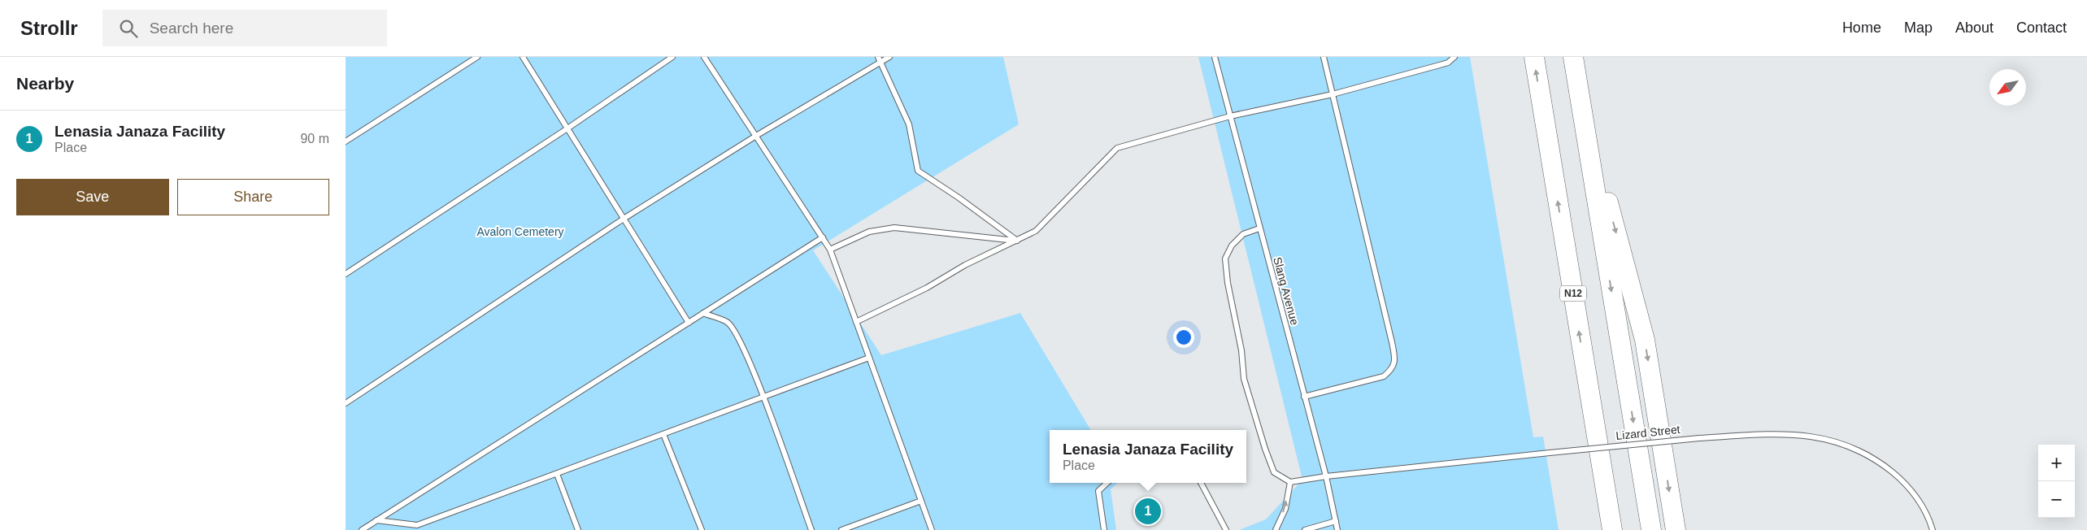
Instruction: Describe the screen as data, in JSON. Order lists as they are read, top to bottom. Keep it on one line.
{"streets":{"highway":["N12"],"lane":["Slang Avenue","Lizard Street"]},"crossings":[["Slang Avenue","Lizard Street"]],"parks":["Avalon Cemetery"],"north":"bottom left","page":{"header":"Strollr","search":"Search here","nav":["Home","Map","About","Contact"],"heading":"Nearby","list":[{"mark":"1","name":"Lenasia Janaza Facility","note":"Place","value":"90 m"}],"buttons":["Save","Share"],"popup":["Lenasia Janaza Facility","Place"],"map_buttons":["+","−"],"pins":"1"}}
